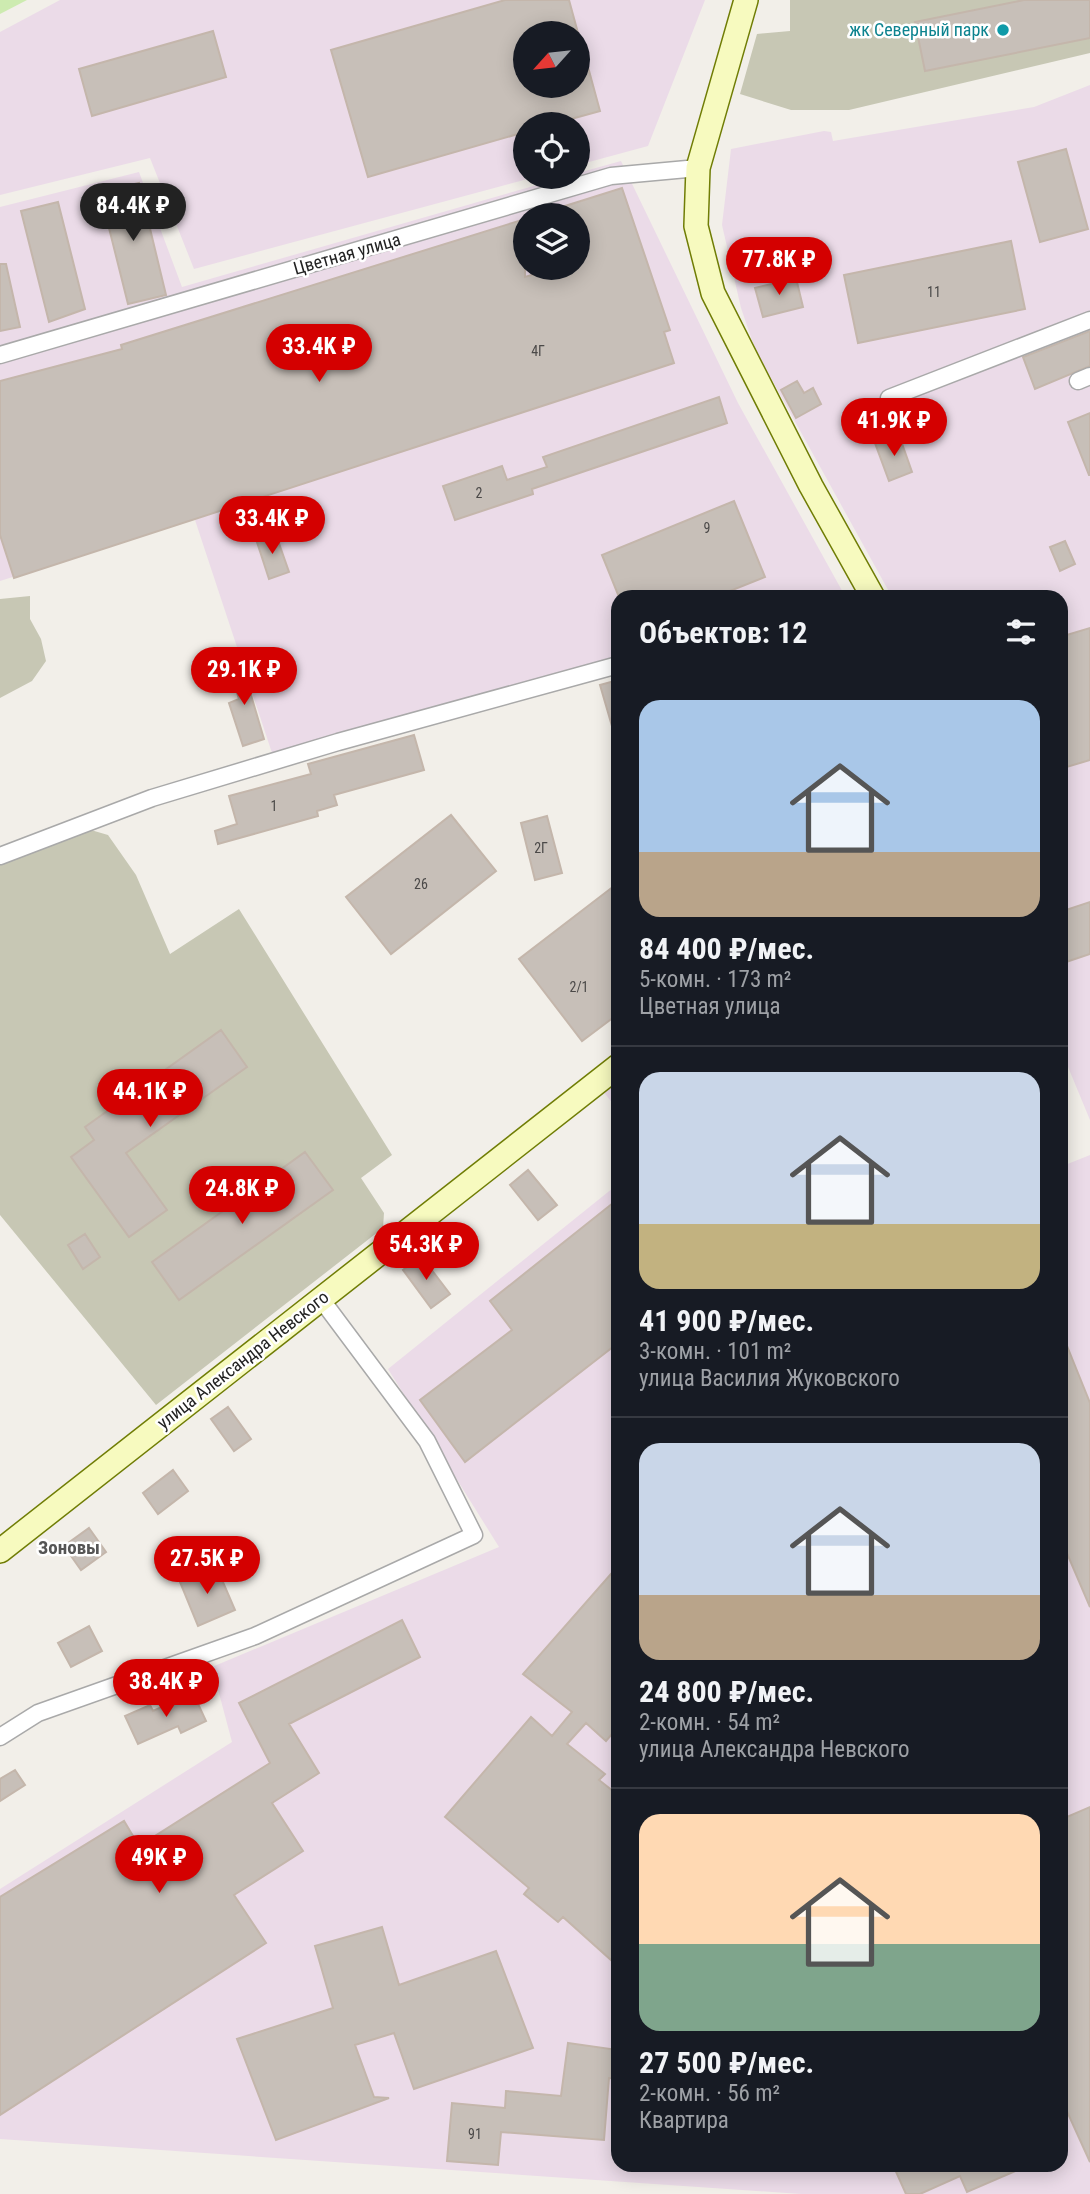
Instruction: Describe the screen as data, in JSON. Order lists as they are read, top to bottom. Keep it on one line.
{"streets":{"street":["Цветная улица","улица Александра Невского"]},"districts":["Зоновы"],"places":["жк Северный парк"],"house_numbers":["11","4Г","2","9","1","2Г","26","2/1","91"],"north":"bottom left","page":{"price":["84.4K ₽","77.8K ₽","33.4K ₽","41.9K ₽","33.4K ₽","29.1K ₽","44.1K ₽","24.8K ₽","54.3K ₽","27.5K ₽","38.4K ₽","49K ₽"],"heading":"Объектов: 12","list":[{"name":"84 400 ₽/мес.","note":"5-комн. · 173 m² · Цветная улица"},{"name":"41 900 ₽/мес.","note":"3-комн. · 101 m² · улица Василия Жуковского"},{"name":"24 800 ₽/мес.","note":"2-комн. · 54 m² · улица Александра Невского"},{"name":"27 500 ₽/мес.","note":"2-комн. · 56 m² · Квартира"}]}}
